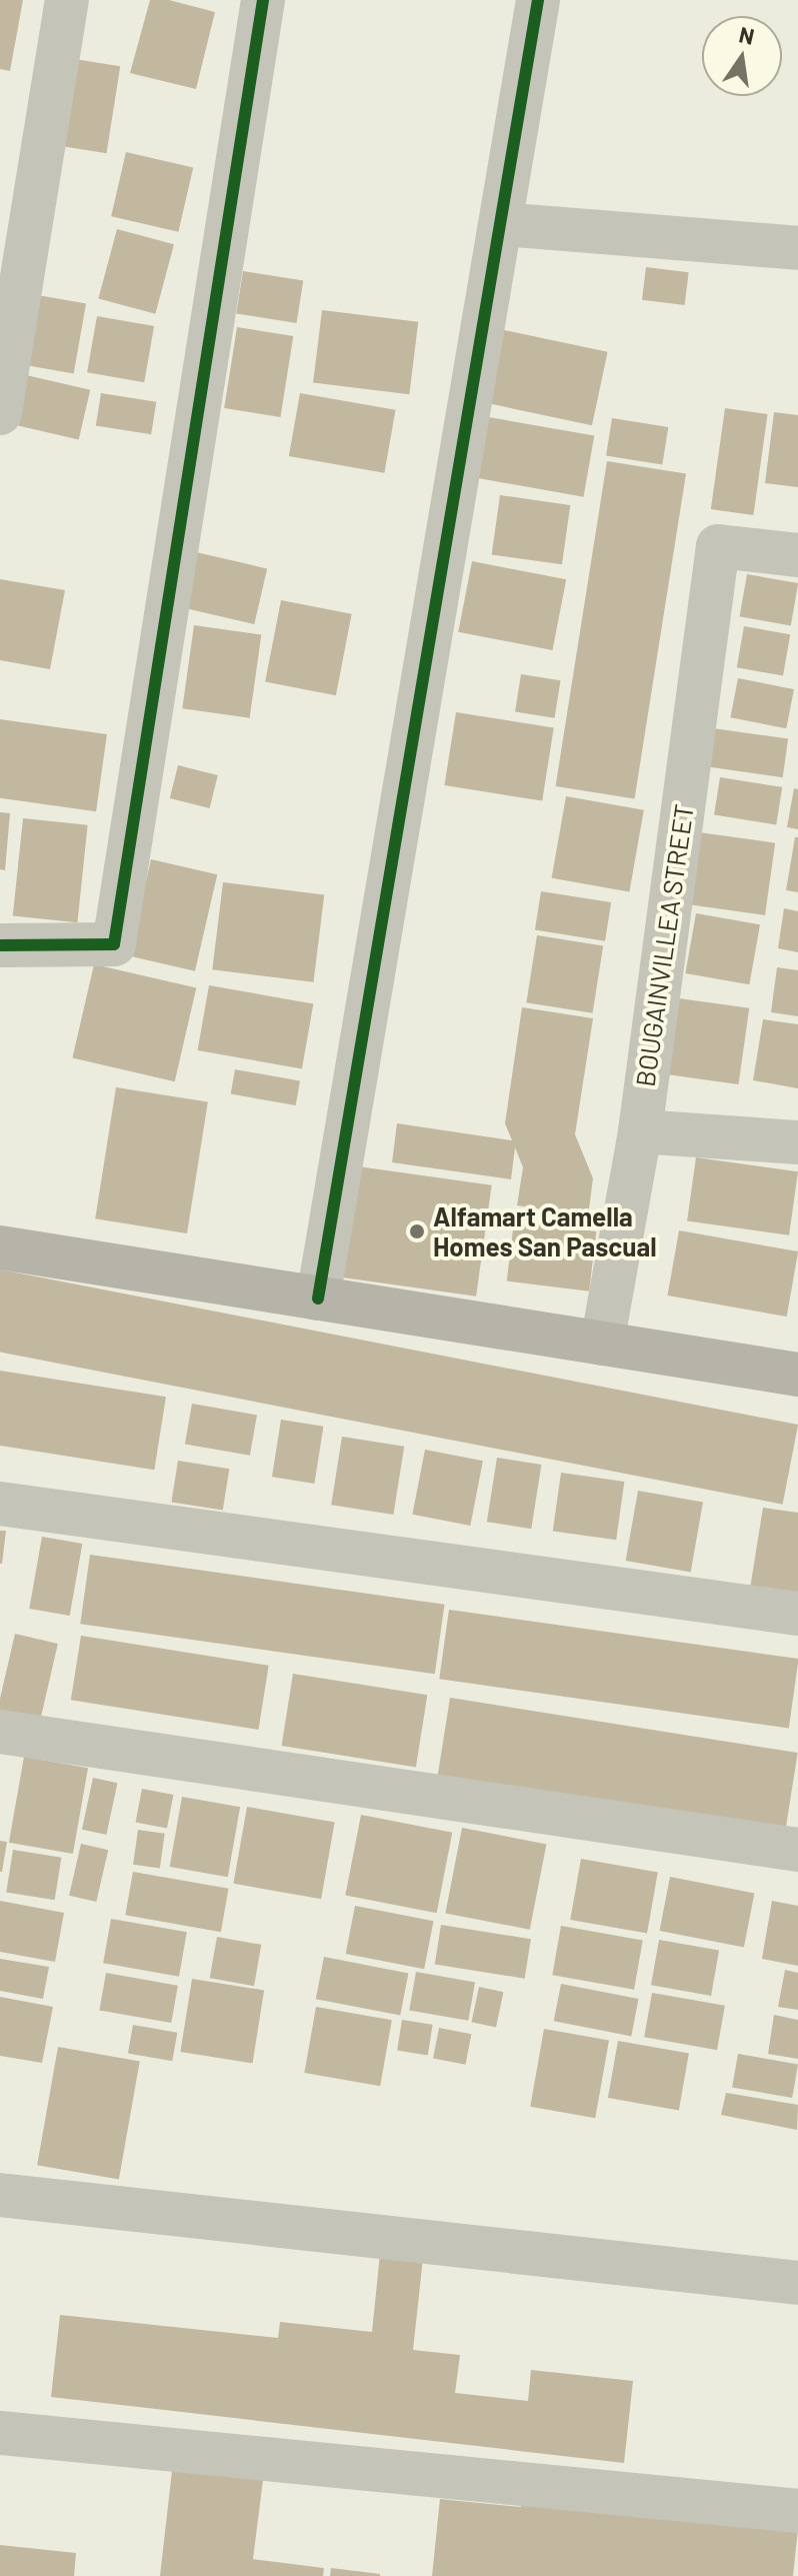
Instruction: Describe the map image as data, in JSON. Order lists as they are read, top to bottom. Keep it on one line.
{"streets":{"street":["BOUGAINVILLEA STREET"]},"places":["Alfamart Camella Homes San Pascual"],"north":"top"}
